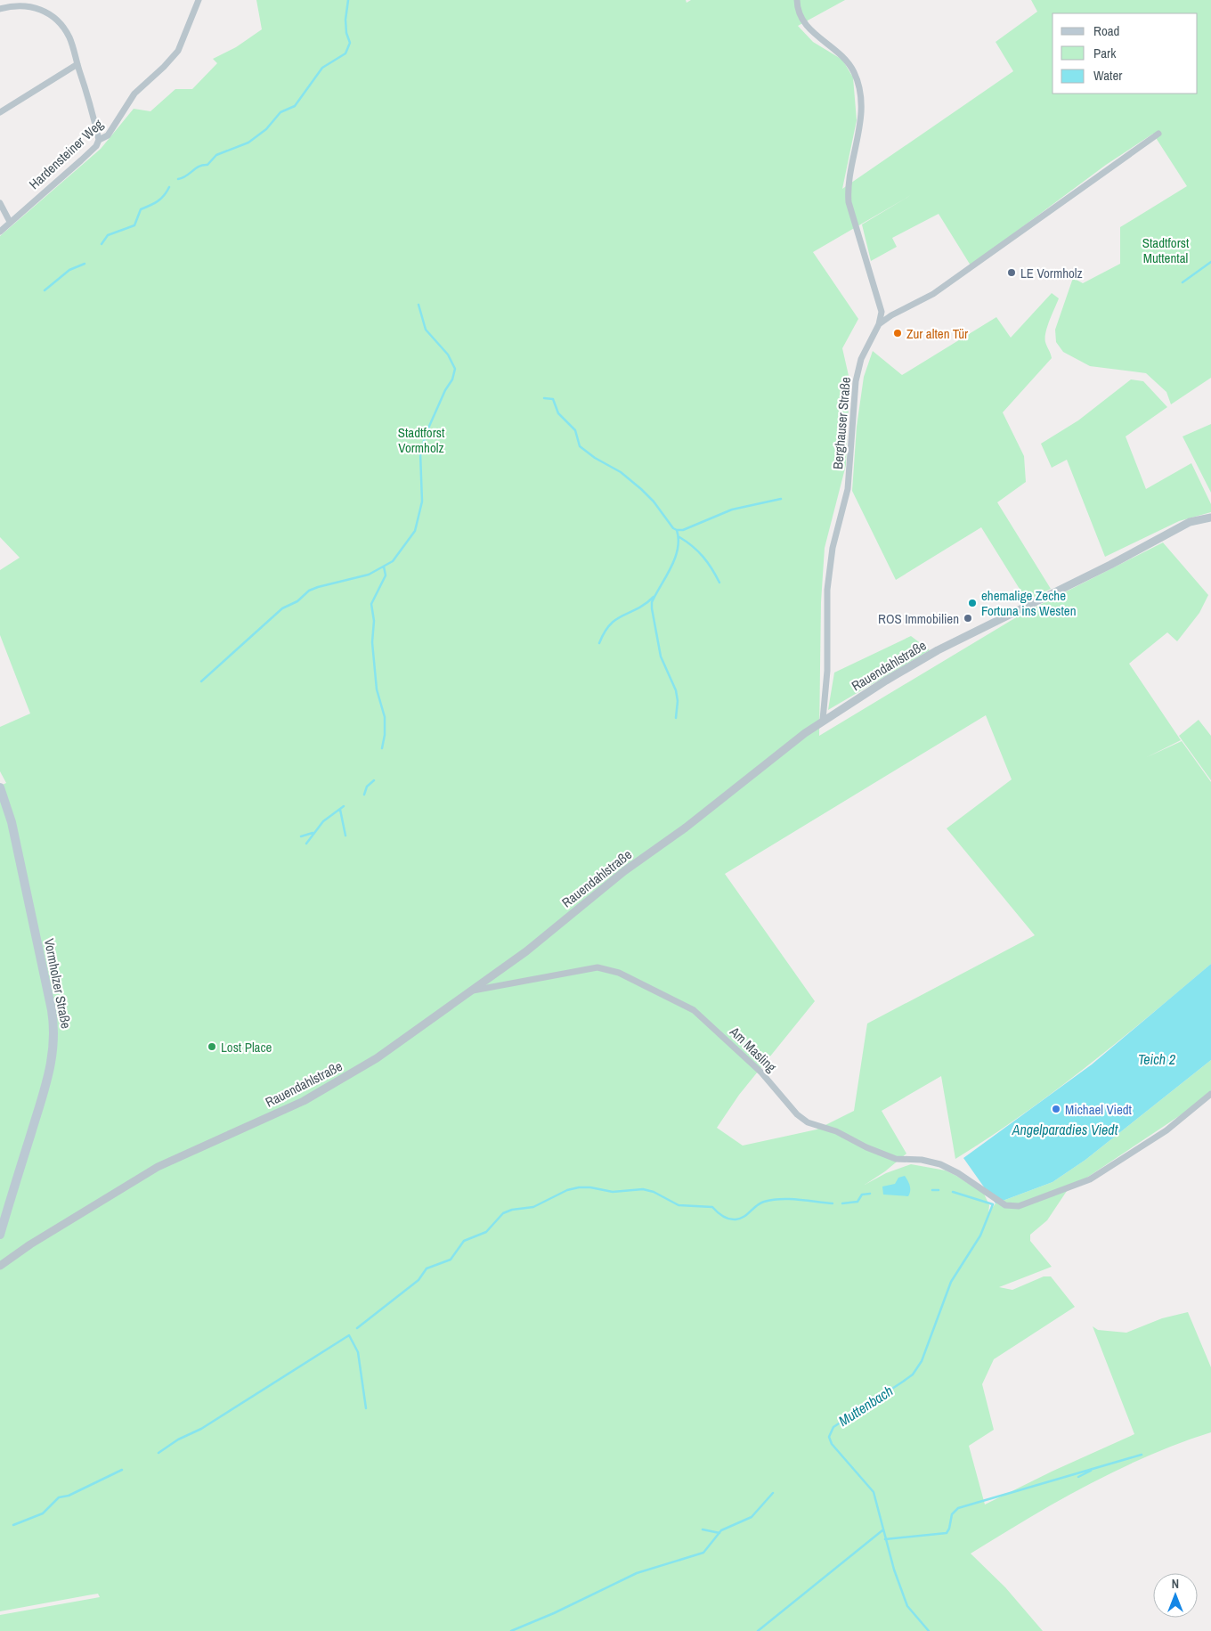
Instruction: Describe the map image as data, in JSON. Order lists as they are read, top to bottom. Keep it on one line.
{"streets":{"main road":["Vormholzer Straße"],"street":["Hardensteiner Weg","Berghauser Straße","Rauendahlstraße","Am Masling"]},"crossings":[["Berghauser Straße","Rauendahlstraße"],["Rauendahlstraße","Am Masling"]],"water":["Teich 2","Angelparadies Viedt","Muttenbach"],"parks":["Stadtforst Muttental","Stadtforst Vormholz"],"places":["LE Vormholz","Zur alten Tür","ehemalige Zeche Fortuna ins Westen","ROS Immobilien","Lost Place","Michael Viedt"],"legend":["Road","Park","Water"],"north":"top"}
